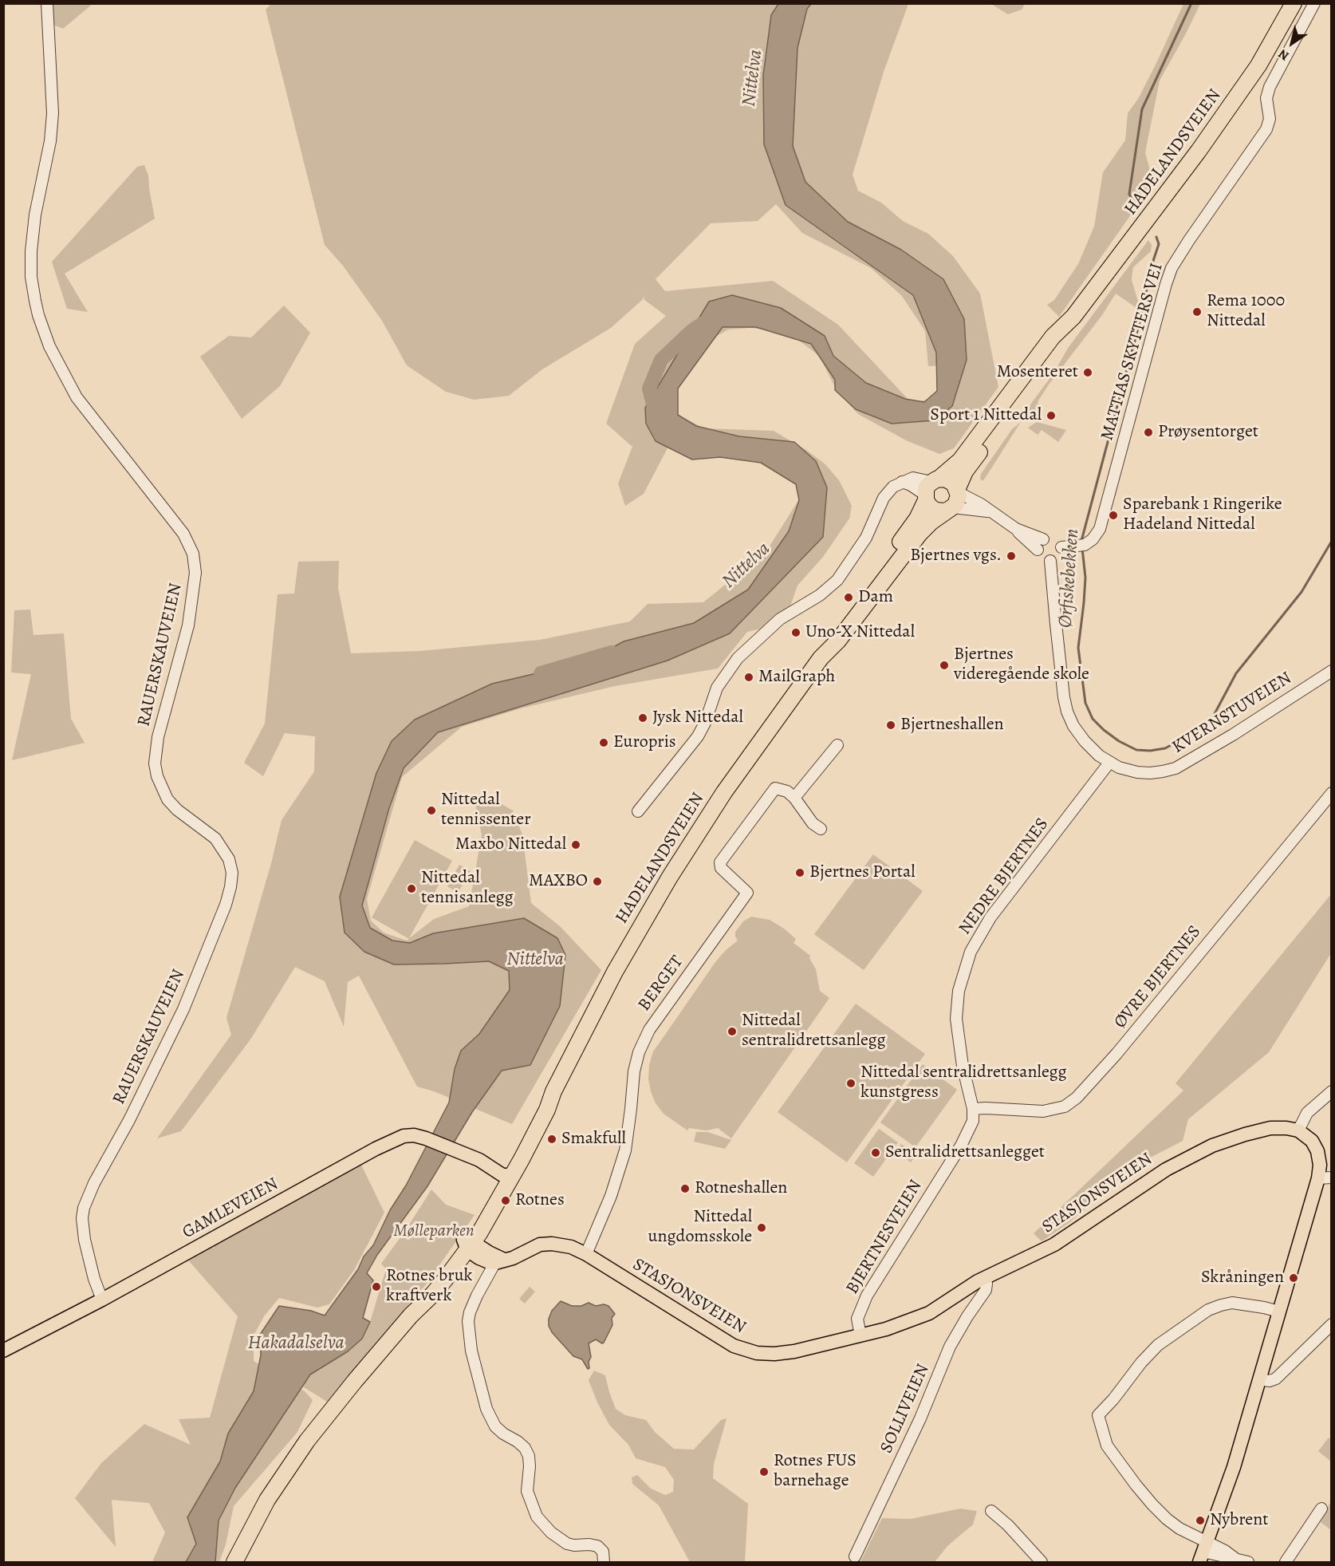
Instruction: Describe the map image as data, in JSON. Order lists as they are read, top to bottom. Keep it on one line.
{"streets":{"highway":["HADELANDSVEIEN"],"main road":["STASJONSVEIEN","GAMLEVEIEN"],"street":["MATTIAS SKYTTERS VEI","RAUERSKAUVEIEN","KVERNSTUVEIEN","NEDRE BJERTNES","ØVRE BJERTNES","BERGET","BJERTNESVEIEN","SOLLIVEIEN"]},"crossings":[["HADELANDSVEIEN","GAMLEVEIEN"],["RAUERSKAUVEIEN","GAMLEVEIEN"],["KVERNSTUVEIEN","NEDRE BJERTNES"],["NEDRE BJERTNES","ØVRE BJERTNES"],["NEDRE BJERTNES","BJERTNESVEIEN"],["ØVRE BJERTNES","BJERTNESVEIEN"],["BERGET","STASJONSVEIEN"],["STASJONSVEIEN","BJERTNESVEIEN"],["STASJONSVEIEN","SOLLIVEIEN"]],"water":["Nittelva","Ørfiskebekken","Hakadalselva"],"parks":["Mølleparken"],"places":["Rema 1000 Nittedal","Mosenteret","Sport 1 Nittedal","Prøysentorget","Sparebank 1 Ringerike Hadeland Nittedal","Bjertnes vgs.","Dam","Uno-X Nittedal","Bjertnes videregående skole","MailGraph","Jysk Nittedal","Bjertneshallen","Europris","Nittedal tennissenter","Maxbo Nittedal","Bjertnes Portal","MAXBO","Nittedal tennisanlegg","Nittedal sentralidrettsanlegg","Nittedal sentralidrettsanlegg kunstgress","Smakfull","Sentralidrettsanlegget","Rotneshallen","Rotnes","Nittedal ungdomsskole","Skråningen","Rotnes bruk kraftverk","Rotnes FUS barnehage","Nybrent"],"north":"bottom left"}
